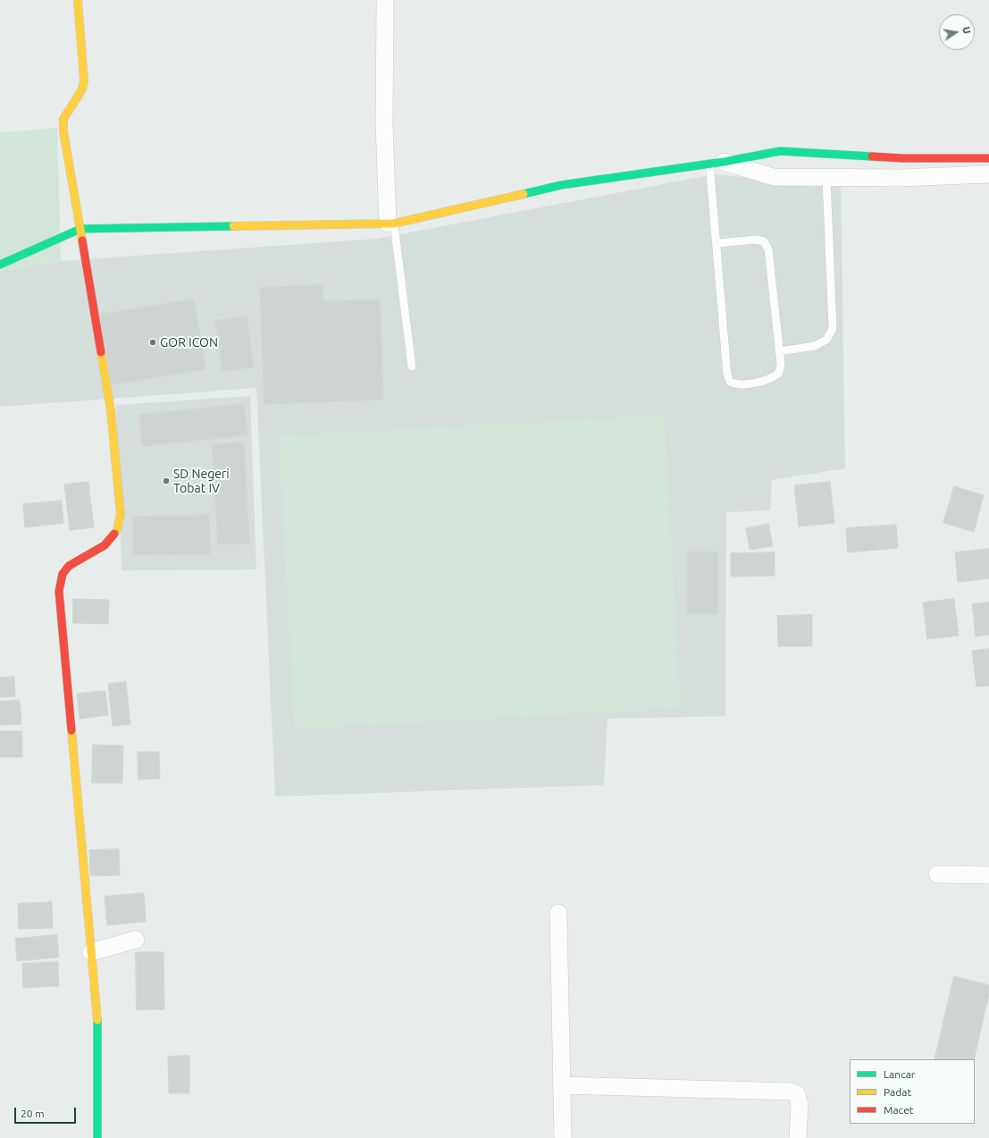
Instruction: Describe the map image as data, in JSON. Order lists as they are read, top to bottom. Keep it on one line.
{"places":["GOR ICON","SD Negeri Tobat IV"],"legend":["Lancar","Padat","Macet"],"scale_bar":"20 m","north":"right"}
